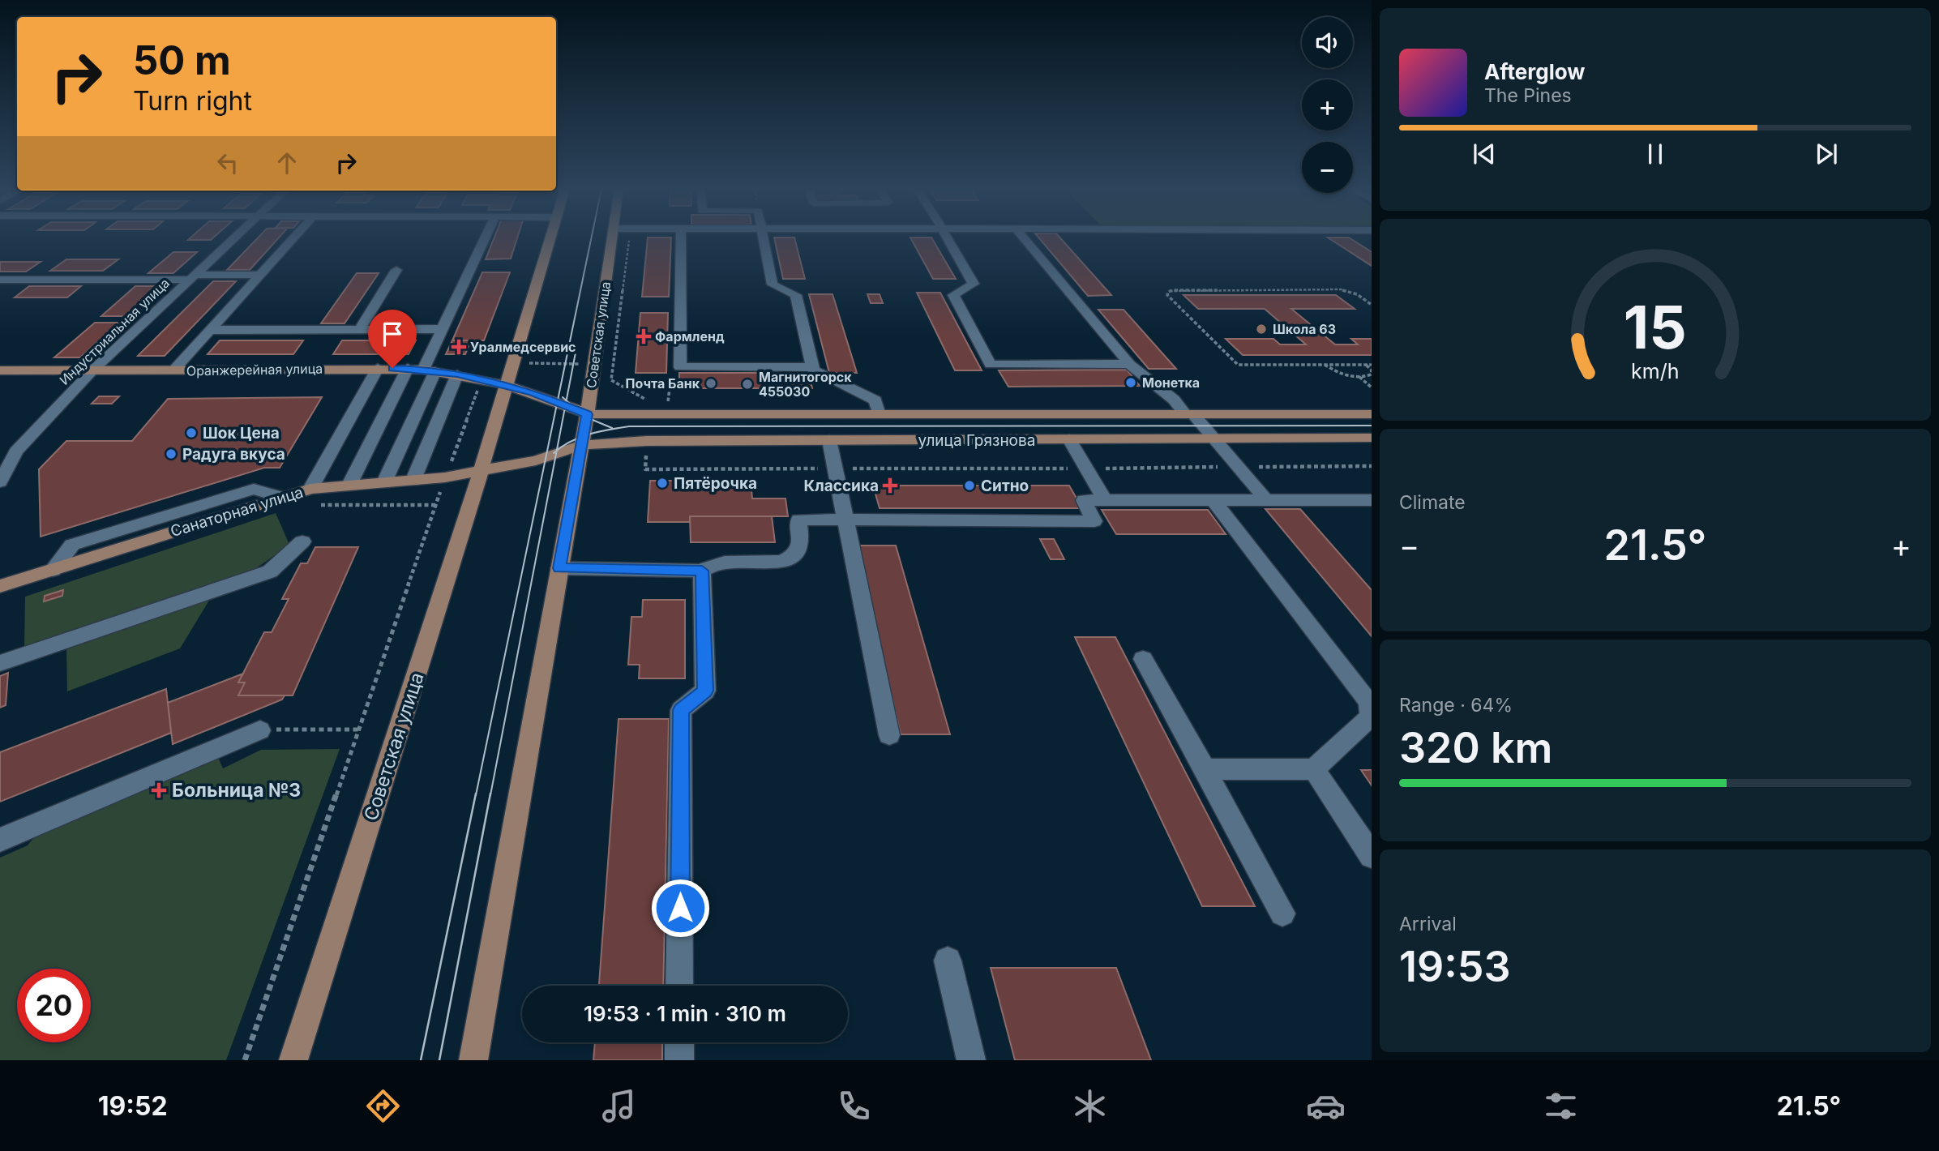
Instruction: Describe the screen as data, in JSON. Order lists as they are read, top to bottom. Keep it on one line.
{"streets":{"main road":["Советская улица","Оранжерейная улица","улица Грязнова","Санаторная улица"],"street":["Индустриальная улица"]},"crossings":[["Индустриальная улица","Оранжерейная улица"],["Советская улица","Оранжерейная улица"],["Советская улица","улица Грязнова"],["Советская улица","Санаторная улица"],["улица Грязнова","Санаторная улица"]],"places":{"other":["Школа 63","Монетка","Почта Банк","Магнитогорск 455030","Шок Цена","Радуга вкуса","Пятёрочка","Ситно"],"health":["Фармленд","Уралмедсервис","Классика","Больница №3"]},"page":{"map_buttons":["+","−"],"turn":["50 m","Turn right"],"song":["Afterglow","The Pines"],"tile":["Climate",["Range · 64%","320 km"],["Arrival","19:53"]],"heat":["−","21.5°","+"],"limit":"20","trip":"19:53 · 1 min · 310 m","tabs":["19:52","21.5°"],"gauge":["15","km/h"]}}
